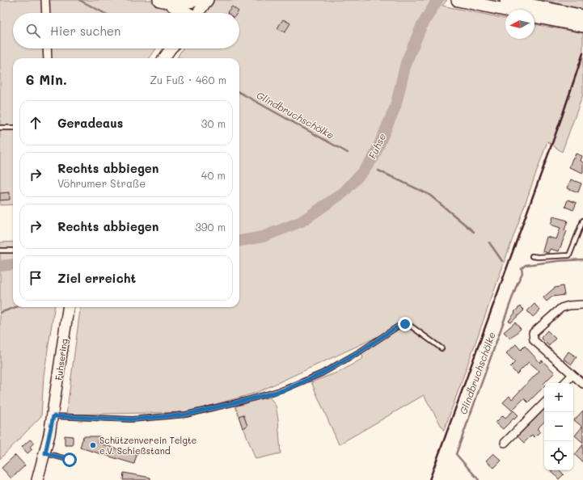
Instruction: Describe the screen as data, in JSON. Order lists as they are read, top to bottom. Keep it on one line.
{"streets":{"main road":["Fuhsering"]},"water":["Glindbruchschölke","Fuhse"],"places":["Schützenverein Telgte e.V. Schießstand"],"north":"left","page":{"search":"Hier suchen","heading":["6 Min.","Zu Fuß · 460 m"],"list":[["Geradeaus","30 m"],["Rechts abbiegen","Vöhrumer Straße","40 m"],["Rechts abbiegen","390 m"],"Ziel erreicht"],"map_buttons":["+","−"]}}
